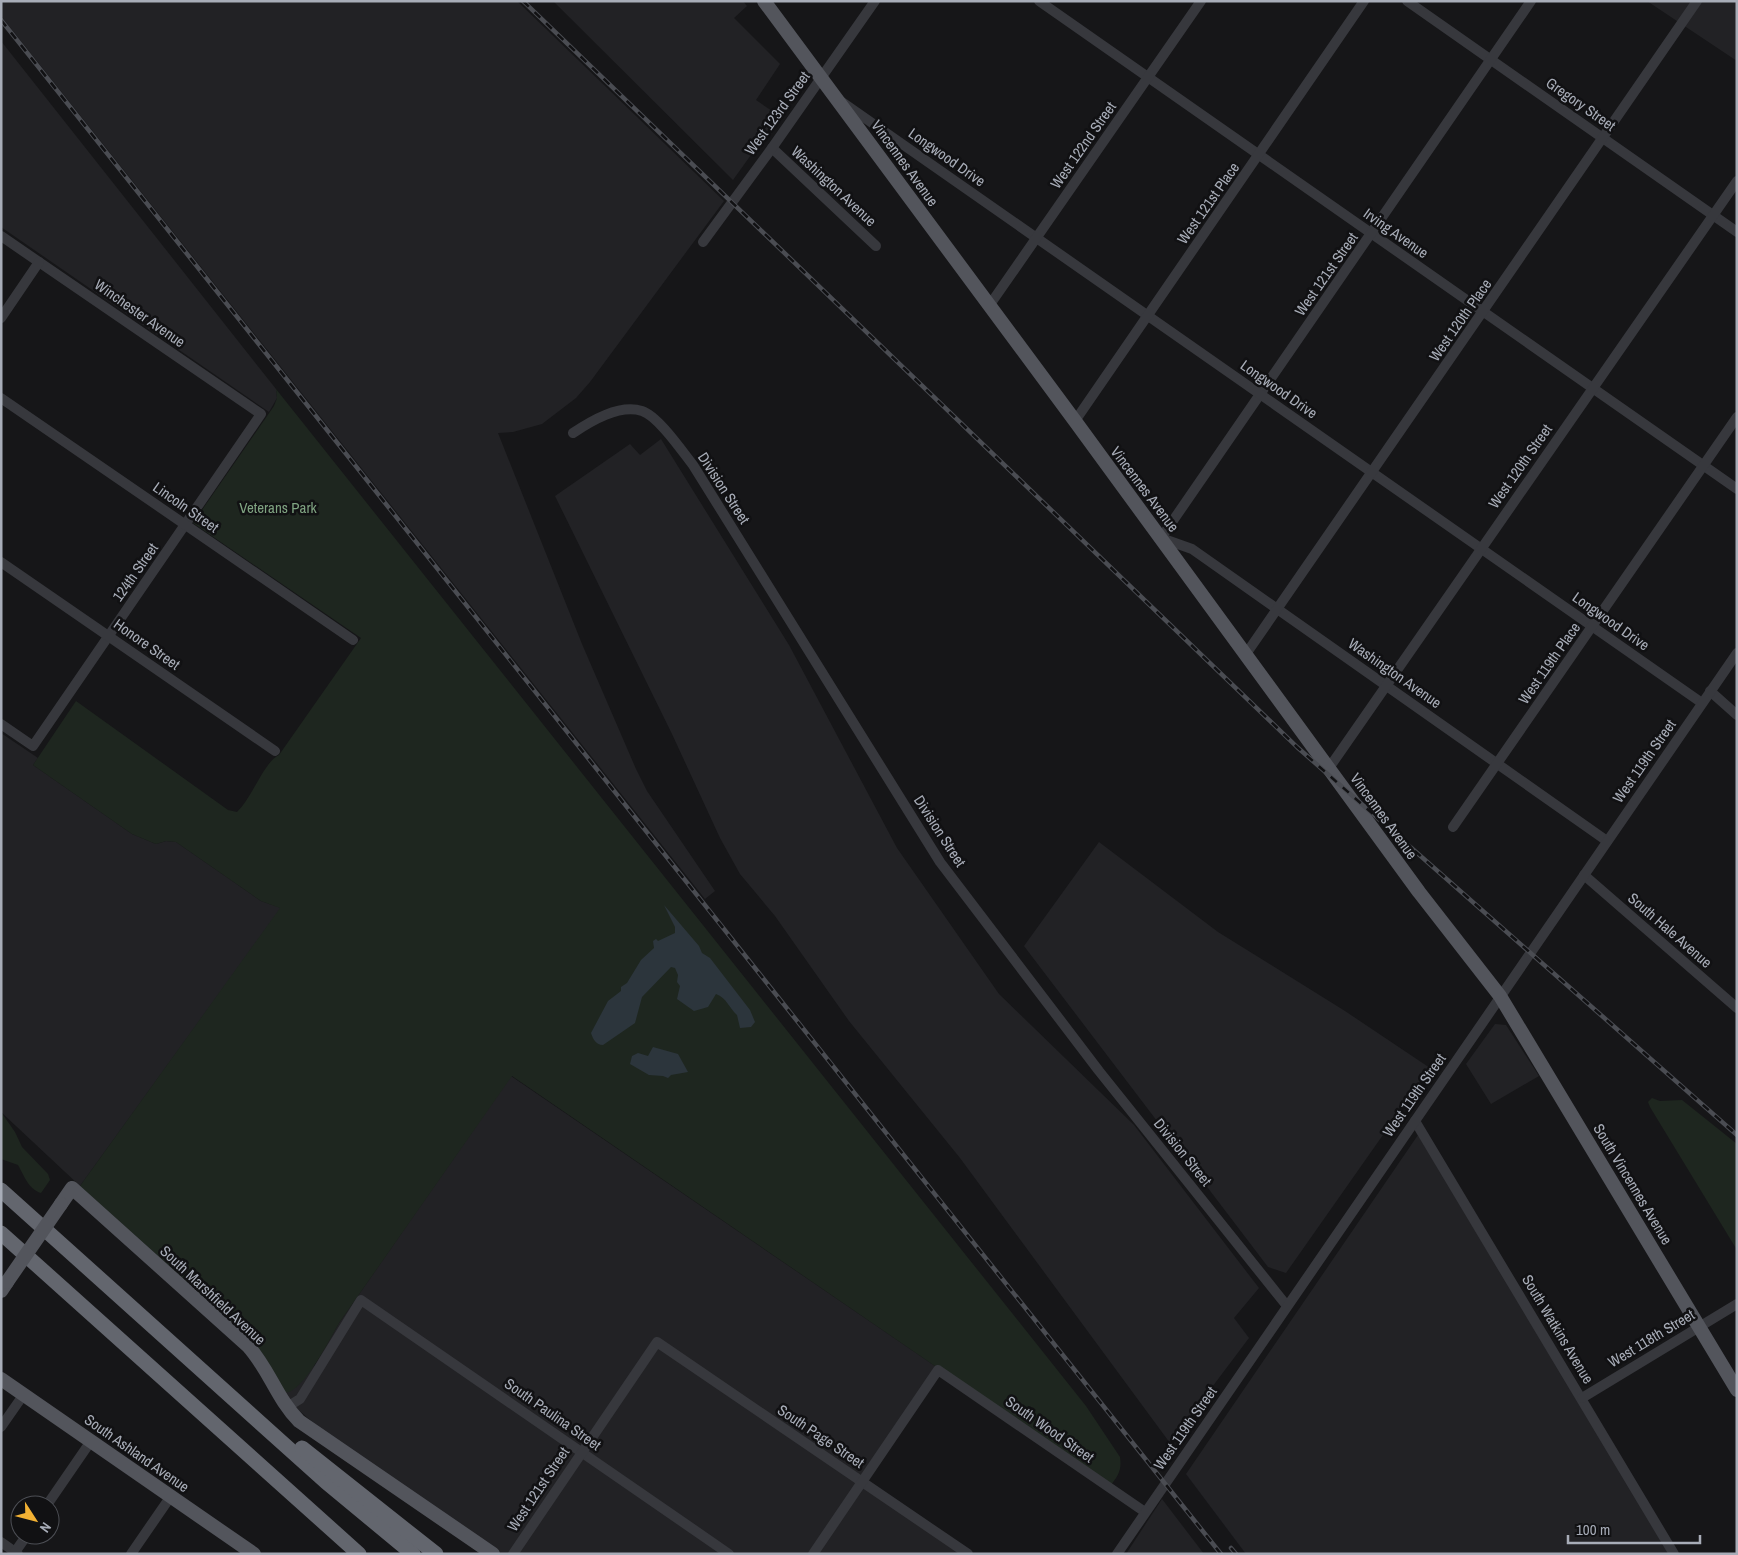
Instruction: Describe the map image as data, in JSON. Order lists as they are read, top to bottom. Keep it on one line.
{"streets":{"main road":["Vincennes Avenue","South Vincennes Avenue","South Marshfield Avenue","South Ashland Avenue"],"street":["Gregory Street","West 123rd Street","West 122nd Street","Longwood Drive","Washington Avenue","West 121st Place","Irving Avenue","West 121st Street","Winchester Avenue","West 120th Place","West 120th Street","Division Street","Lincoln Street","124th Street","Honore Street","West 119th Place","West 119th Street","South Hale Avenue","South Watkins Avenue","West 118th Street","South Paulina Street","South Wood Street","South Page Street"]},"crossings":[["Gregory Street","West 121st Street"],["Gregory Street","West 120th Place"],["Gregory Street","West 120th Street"],["West 123rd Street","Vincennes Avenue"],["West 123rd Street","Washington Avenue"],["West 122nd Street","Longwood Drive"],["West 122nd Street","Vincennes Avenue"],["West 122nd Street","Irving Avenue"],["Longwood Drive","Vincennes Avenue"],["Longwood Drive","West 121st Place"],["Longwood Drive","West 121st Street"],["Longwood Drive","West 120th Place"],["Longwood Drive","West 120th Street"],["Longwood Drive","West 119th Place"],["Longwood Drive","West 119th Street"],["Vincennes Avenue","Washington Avenue"],["Vincennes Avenue","West 121st Place"],["Vincennes Avenue","West 121st Street"],["Vincennes Avenue","West 120th Place"],["Vincennes Avenue","West 120th Street"],["Vincennes Avenue","West 119th Street"],["Vincennes Avenue","South Vincennes Avenue"],["Washington Avenue","West 121st Street"],["Washington Avenue","West 120th Place"],["Washington Avenue","West 120th Street"],["Washington Avenue","West 119th Place"],["Washington Avenue","West 119th Street"],["West 121st Place","Irving Avenue"],["Irving Avenue","West 121st Street"],["Irving Avenue","West 120th Place"],["Irving Avenue","West 120th Street"],["Irving Avenue","West 119th Place"],["West 121st Street","South Paulina Street"],["West 121st Street","South Page Street"],["Winchester Avenue","124th Street"],["Division Street","West 119th Street"],["Lincoln Street","124th Street"],["124th Street","Honore Street"],["West 119th Street","South Hale Avenue"],["West 119th Street","South Vincennes Avenue"],["West 119th Street","South Watkins Avenue"],["West 119th Street","South Wood Street"],["South Vincennes Avenue","West 118th Street"],["South Marshfield Avenue","South Paulina Street"],["South Watkins Avenue","West 118th Street"],["South Wood Street","South Page Street"]],"parks":["Veterans Park"],"scale_bar":"100 m","north":"bottom right"}
